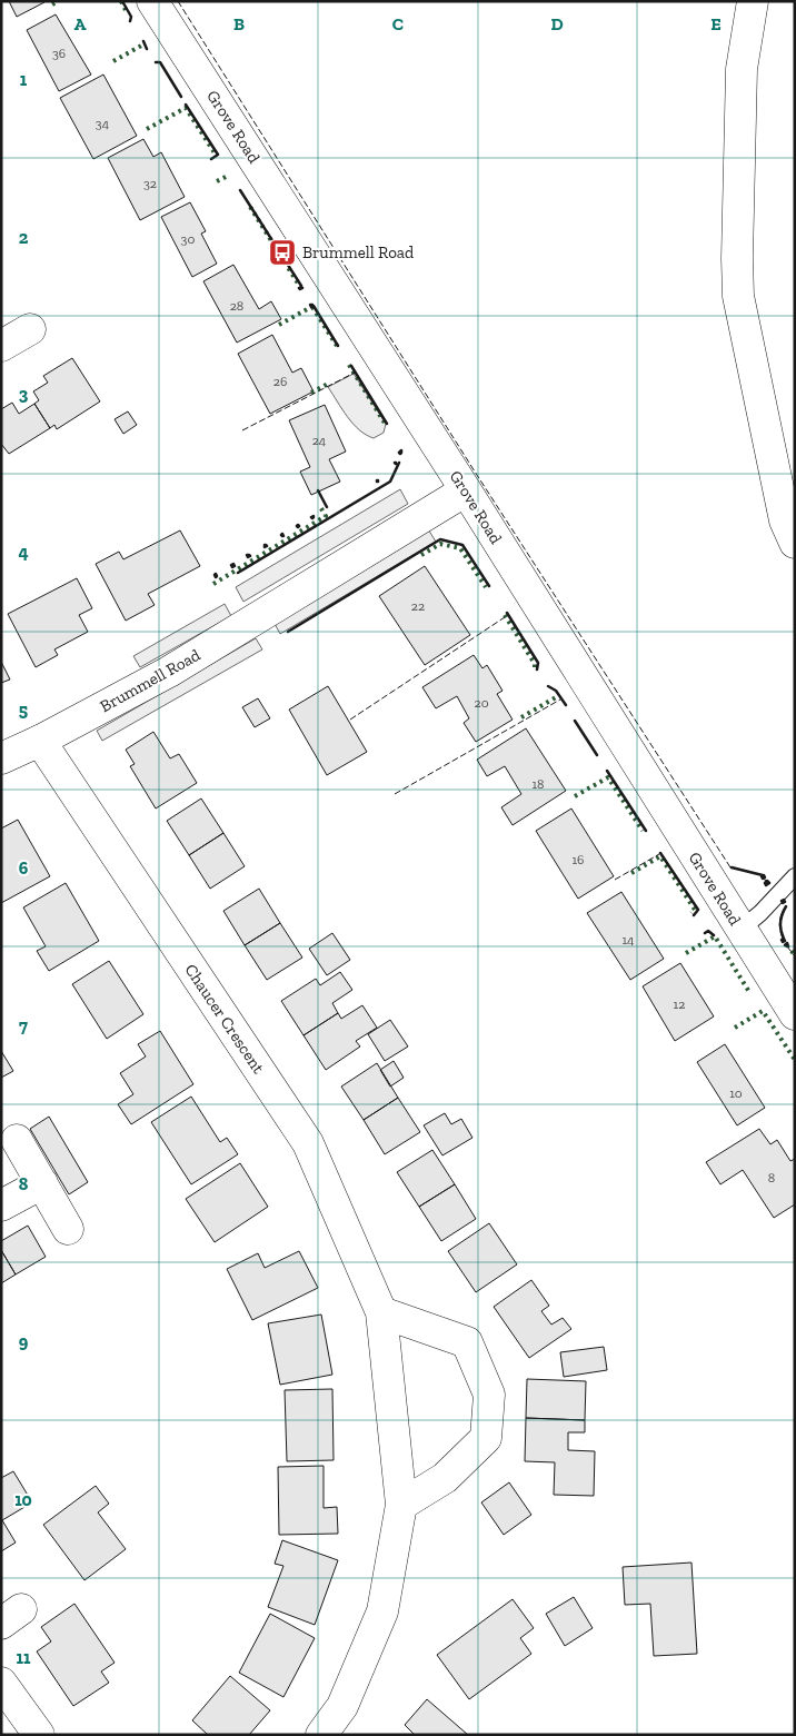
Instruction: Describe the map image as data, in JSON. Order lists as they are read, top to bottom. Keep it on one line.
{"streets":{"street":["Grove Road","Brummell Road","Chaucer Crescent"]},"crossings":[["Grove Road","Brummell Road"],["Brummell Road","Chaucer Crescent"]],"places":{"bus stop":["Brummell Road"]},"house_numbers":["36","34","32","30","28","26","24","22","20","18","16","14","12","10","8"],"grid":{"columns":["A","B","C","D","E"],"rows":["1","2","3","4","5","6","7","8","9","10","11"]}}
